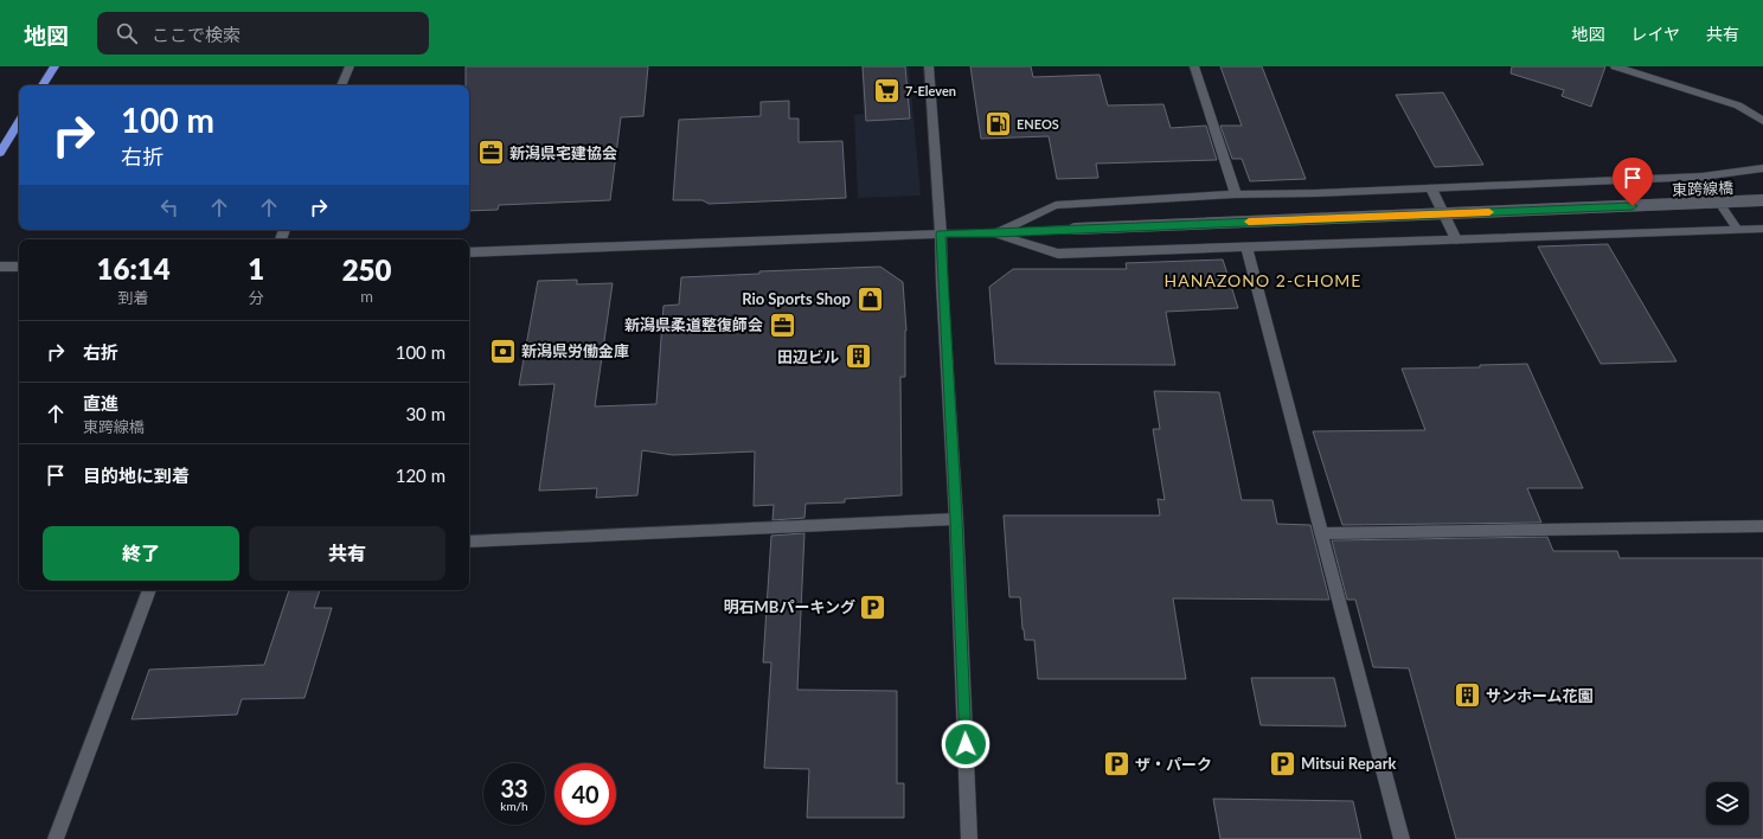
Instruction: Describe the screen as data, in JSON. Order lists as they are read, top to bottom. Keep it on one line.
{"streets":{"street":["東跨線橋"]},"districts":["HANAZONO 2-CHOME"],"places":{"supermarket":["7-Eleven"],"fuel station":["ENEOS"],"office":["新潟県宅建協会","新潟県柔道整復師会"],"shop":["Rio Sports Shop"],"bank":["新潟県労働金庫"],"building":["田辺ビル","サンホーム花園"],"parking":["明石MBパーキング","Mitsui Repark","ザ・パーク"]},"page":{"header":"地図","search":"ここで検索","nav":["地図","レイヤ","共有"],"turn":["100 m","右折"],"eta":["16:14","到着","1","分","250","m"],"list":[{"name":"右折","value":"100 m"},{"name":"直進","note":"東跨線橋","value":"30 m"},{"name":"目的地に到着","value":"120 m"}],"buttons":["終了","共有"],"speed":"33 km/h","limit":"40"}}
